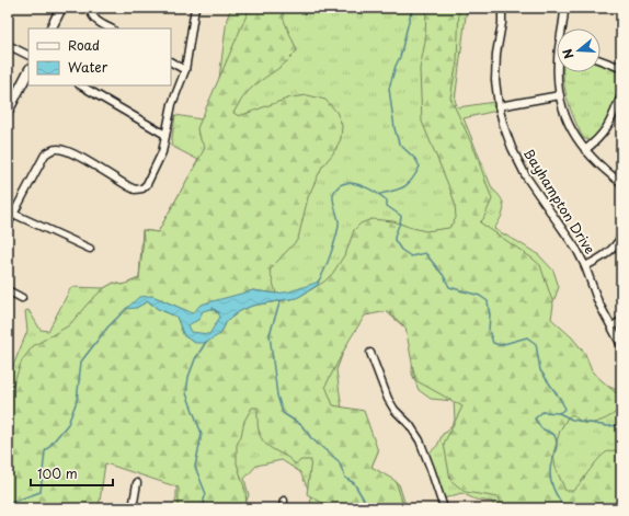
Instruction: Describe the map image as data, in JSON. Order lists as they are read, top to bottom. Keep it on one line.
{"streets":{"street":["Bayhampton Drive"]},"legend":["Road","Water"],"scale_bar":"100 m","north":"left"}
